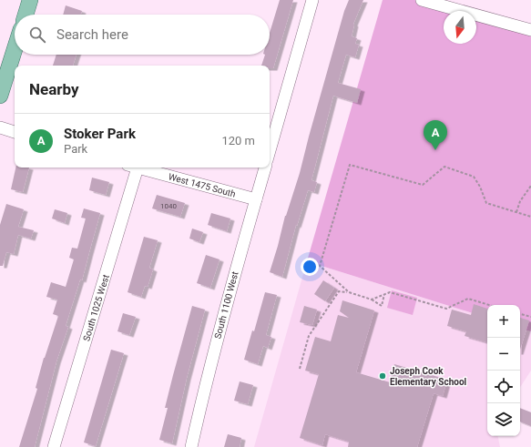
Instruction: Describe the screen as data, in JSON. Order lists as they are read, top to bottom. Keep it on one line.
{"streets":{"street":["West 1475 South","South 1100 West","South 1025 West"]},"crossings":[["West 1475 South","South 1100 West"]],"places":["Joseph Cook Elementary School"],"house_numbers":["1040"],"north":"bottom","page":{"search":"Search here","heading":"Nearby","list":[{"mark":"A","name":"Stoker Park","note":"Park","value":"120 m"}],"pins":"A","map_buttons":["+","−"]}}
